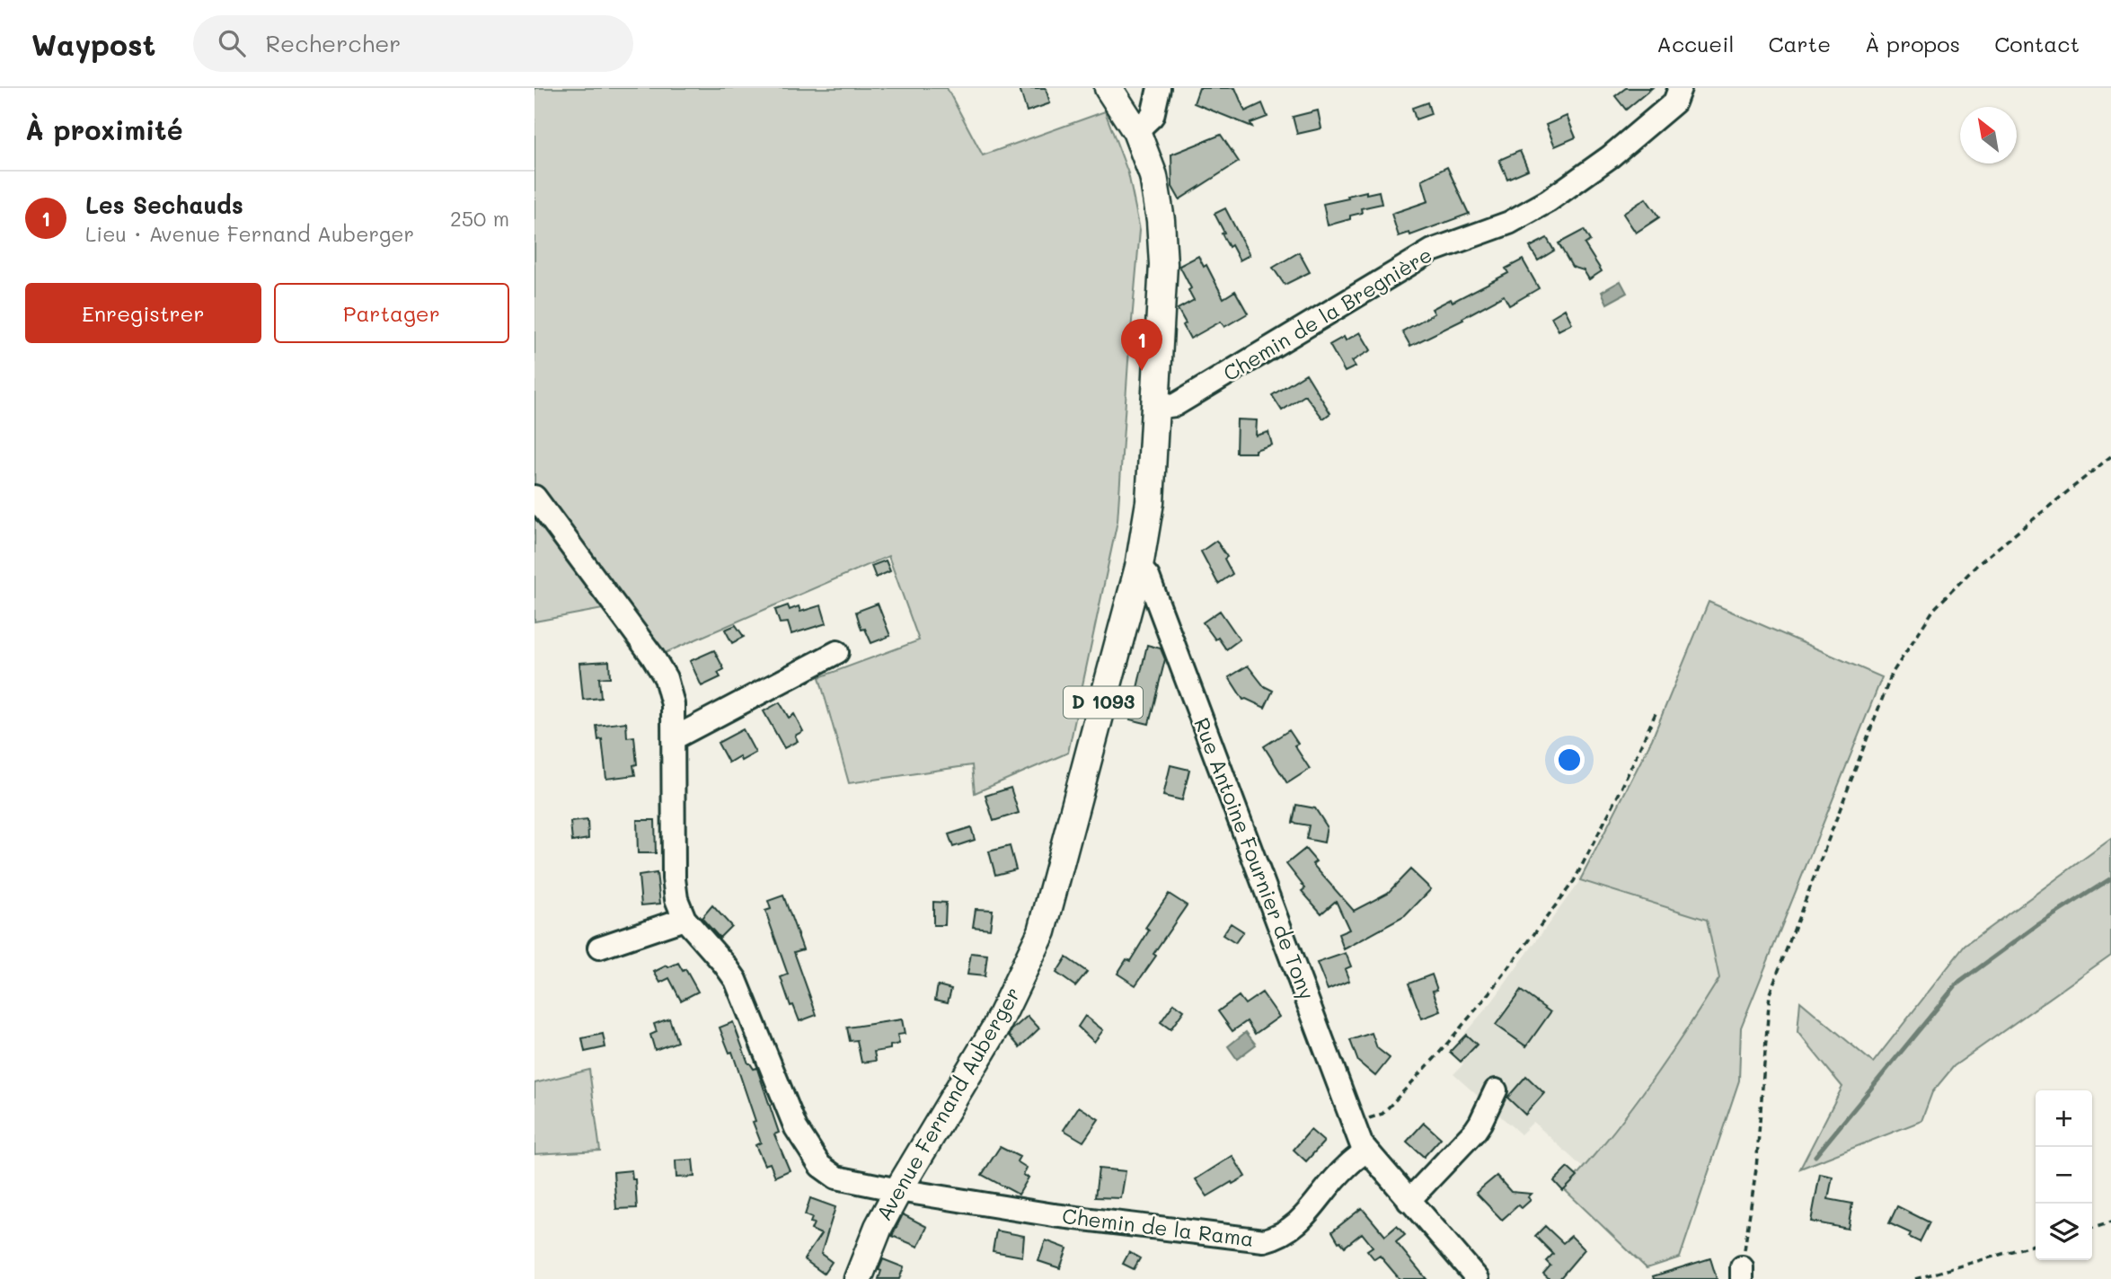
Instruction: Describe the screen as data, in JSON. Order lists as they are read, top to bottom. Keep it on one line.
{"streets":{"main road":["D 1093","Avenue Fernand Auberger"],"street":["Chemin de la Bregnière","Rue Antoine Fournier de Tony","Chemin de la Rama"]},"crossings":[["Chemin de la Bregnière","Avenue Fernand Auberger"],["Rue Antoine Fournier de Tony","Avenue Fernand Auberger"],["Rue Antoine Fournier de Tony","Chemin de la Rama"],["Avenue Fernand Auberger","Chemin de la Rama"]],"north":"top left","page":{"header":"Waypost","search":"Rechercher","nav":["Accueil","Carte","À propos","Contact"],"heading":"À proximité","list":[{"mark":"1","name":"Les Sechauds","note":"Lieu · Avenue Fernand Auberger","value":"250 m"}],"buttons":["Enregistrer","Partager"],"pins":"1","map_buttons":["+","−"]}}
